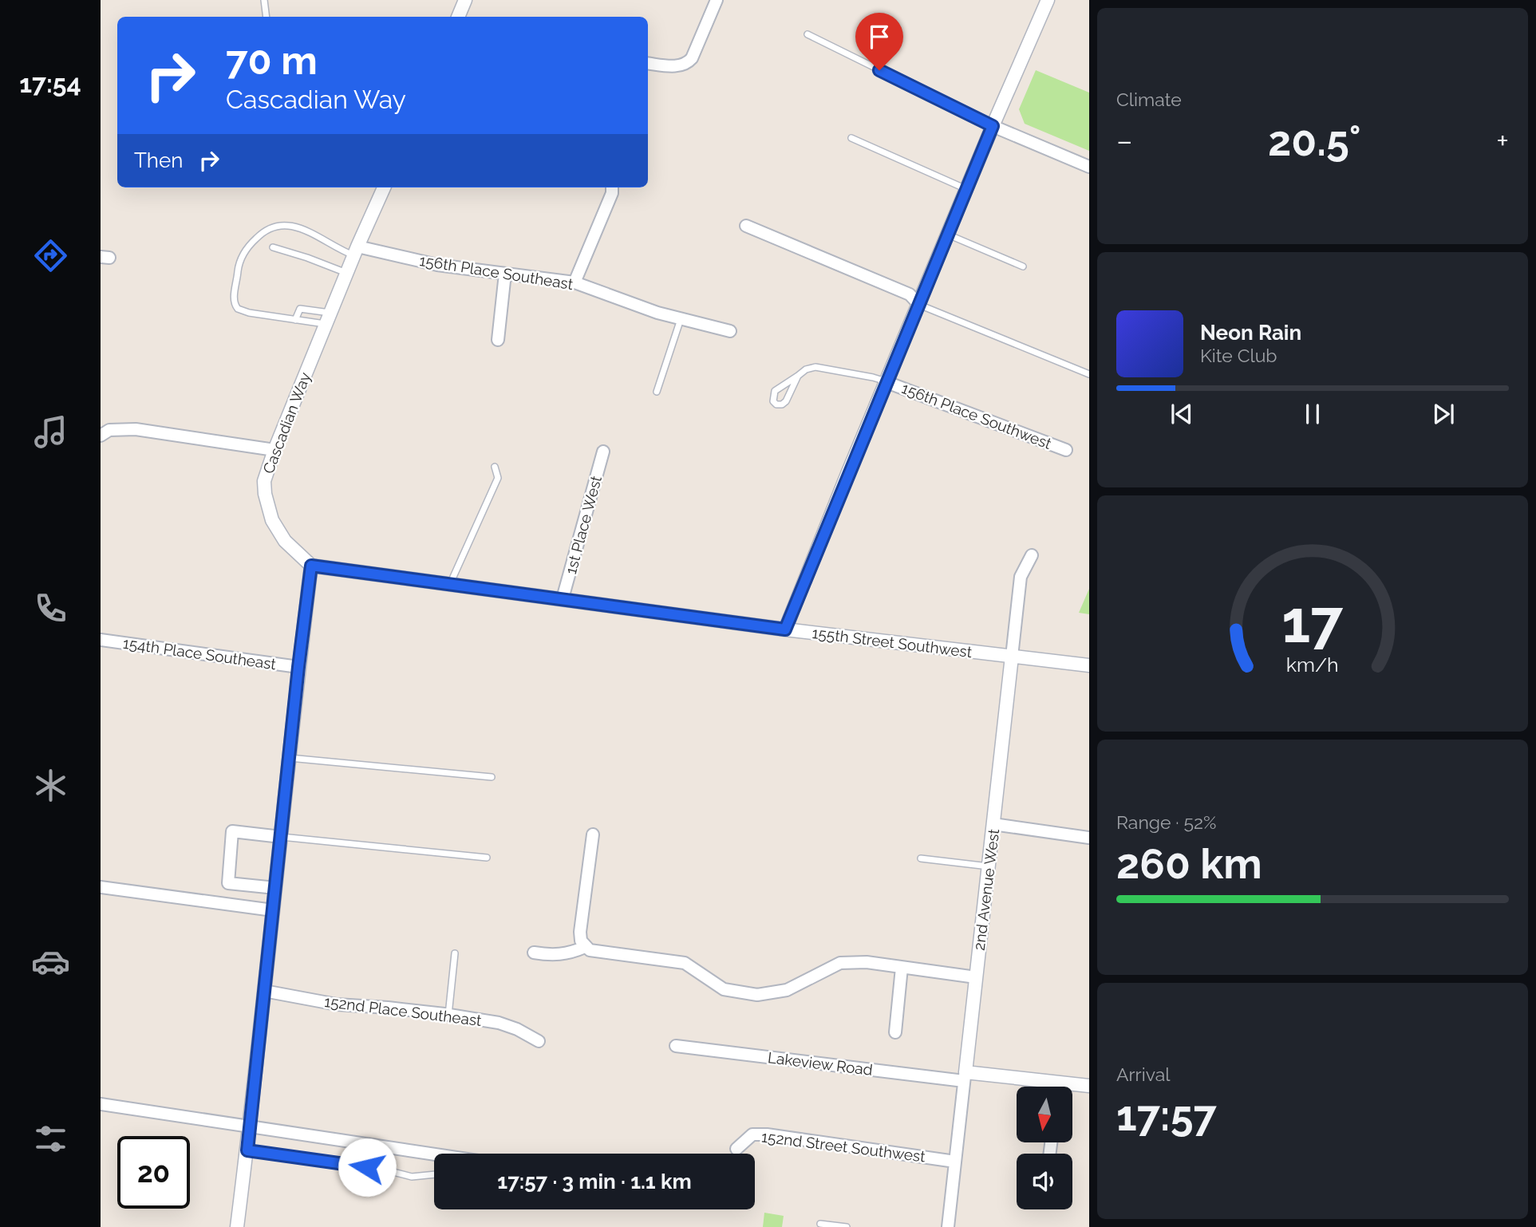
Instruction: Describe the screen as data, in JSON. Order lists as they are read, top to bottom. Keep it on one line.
{"streets":{"street":["156th Place Southeast","156th Place Southwest","Cascadian Way","1st Place West","155th Street Southwest","154th Place Southeast","2nd Avenue West","152nd Place Southeast","Lakeview Road","152nd Street Southwest"]},"crossings":[["156th Place Southeast","Cascadian Way"],["Cascadian Way","155th Street Southwest"],["1st Place West","155th Street Southwest"],["155th Street Southwest","2nd Avenue West"],["2nd Avenue West","Lakeview Road"],["2nd Avenue West","152nd Street Southwest"]],"north":"bottom","page":{"tabs":"17:54","tile":["Climate",["Range · 52%","260 km"],["Arrival","17:57"]],"turn":["70 m","Cascadian Way"],"heat":["−","20.5°","+"],"then":"Then","song":["Neon Rain","Kite Club"],"limit":"20","trip":"17:57 · 3 min · 1.1 km","gauge":["17","km/h"]}}
